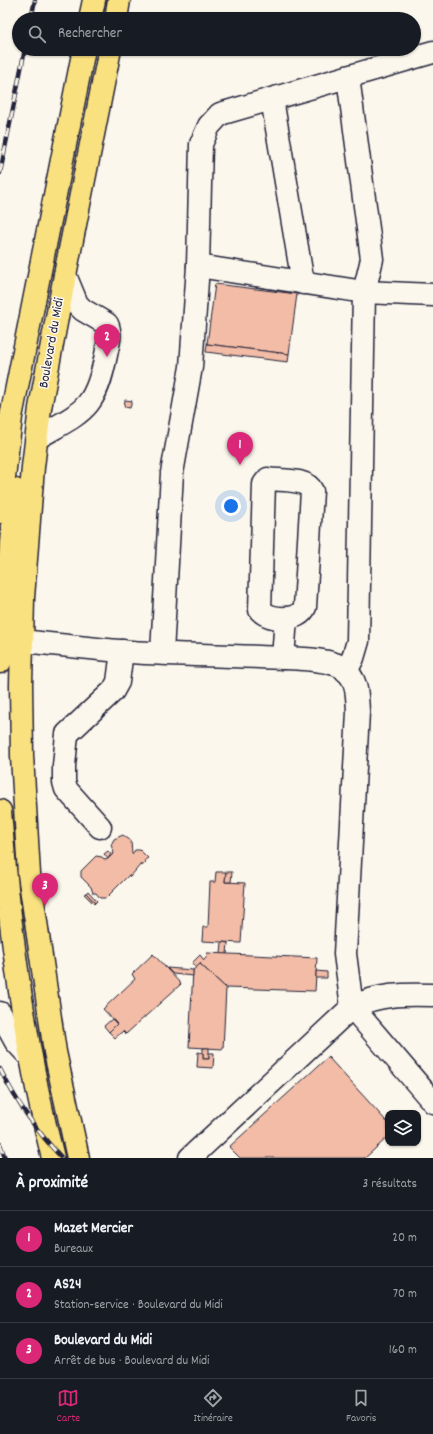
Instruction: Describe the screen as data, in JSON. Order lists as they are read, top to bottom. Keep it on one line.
{"streets":{"main road":["Boulevard du Midi"]},"page":{"search":"Rechercher","pins":["2","1","3"],"heading":["À proximité","3 résultats"],"list":[{"mark":"1","name":"Mazet Mercier","note":"Bureaux","value":"20 m"},{"mark":"2","name":"AS24","note":"Station-service · Boulevard du Midi","value":"70 m"},{"mark":"3","name":"Boulevard du Midi","note":"Arrêt de bus · Boulevard du Midi","value":"160 m"}],"nav":["Carte","Itinéraire","Favoris"]}}
